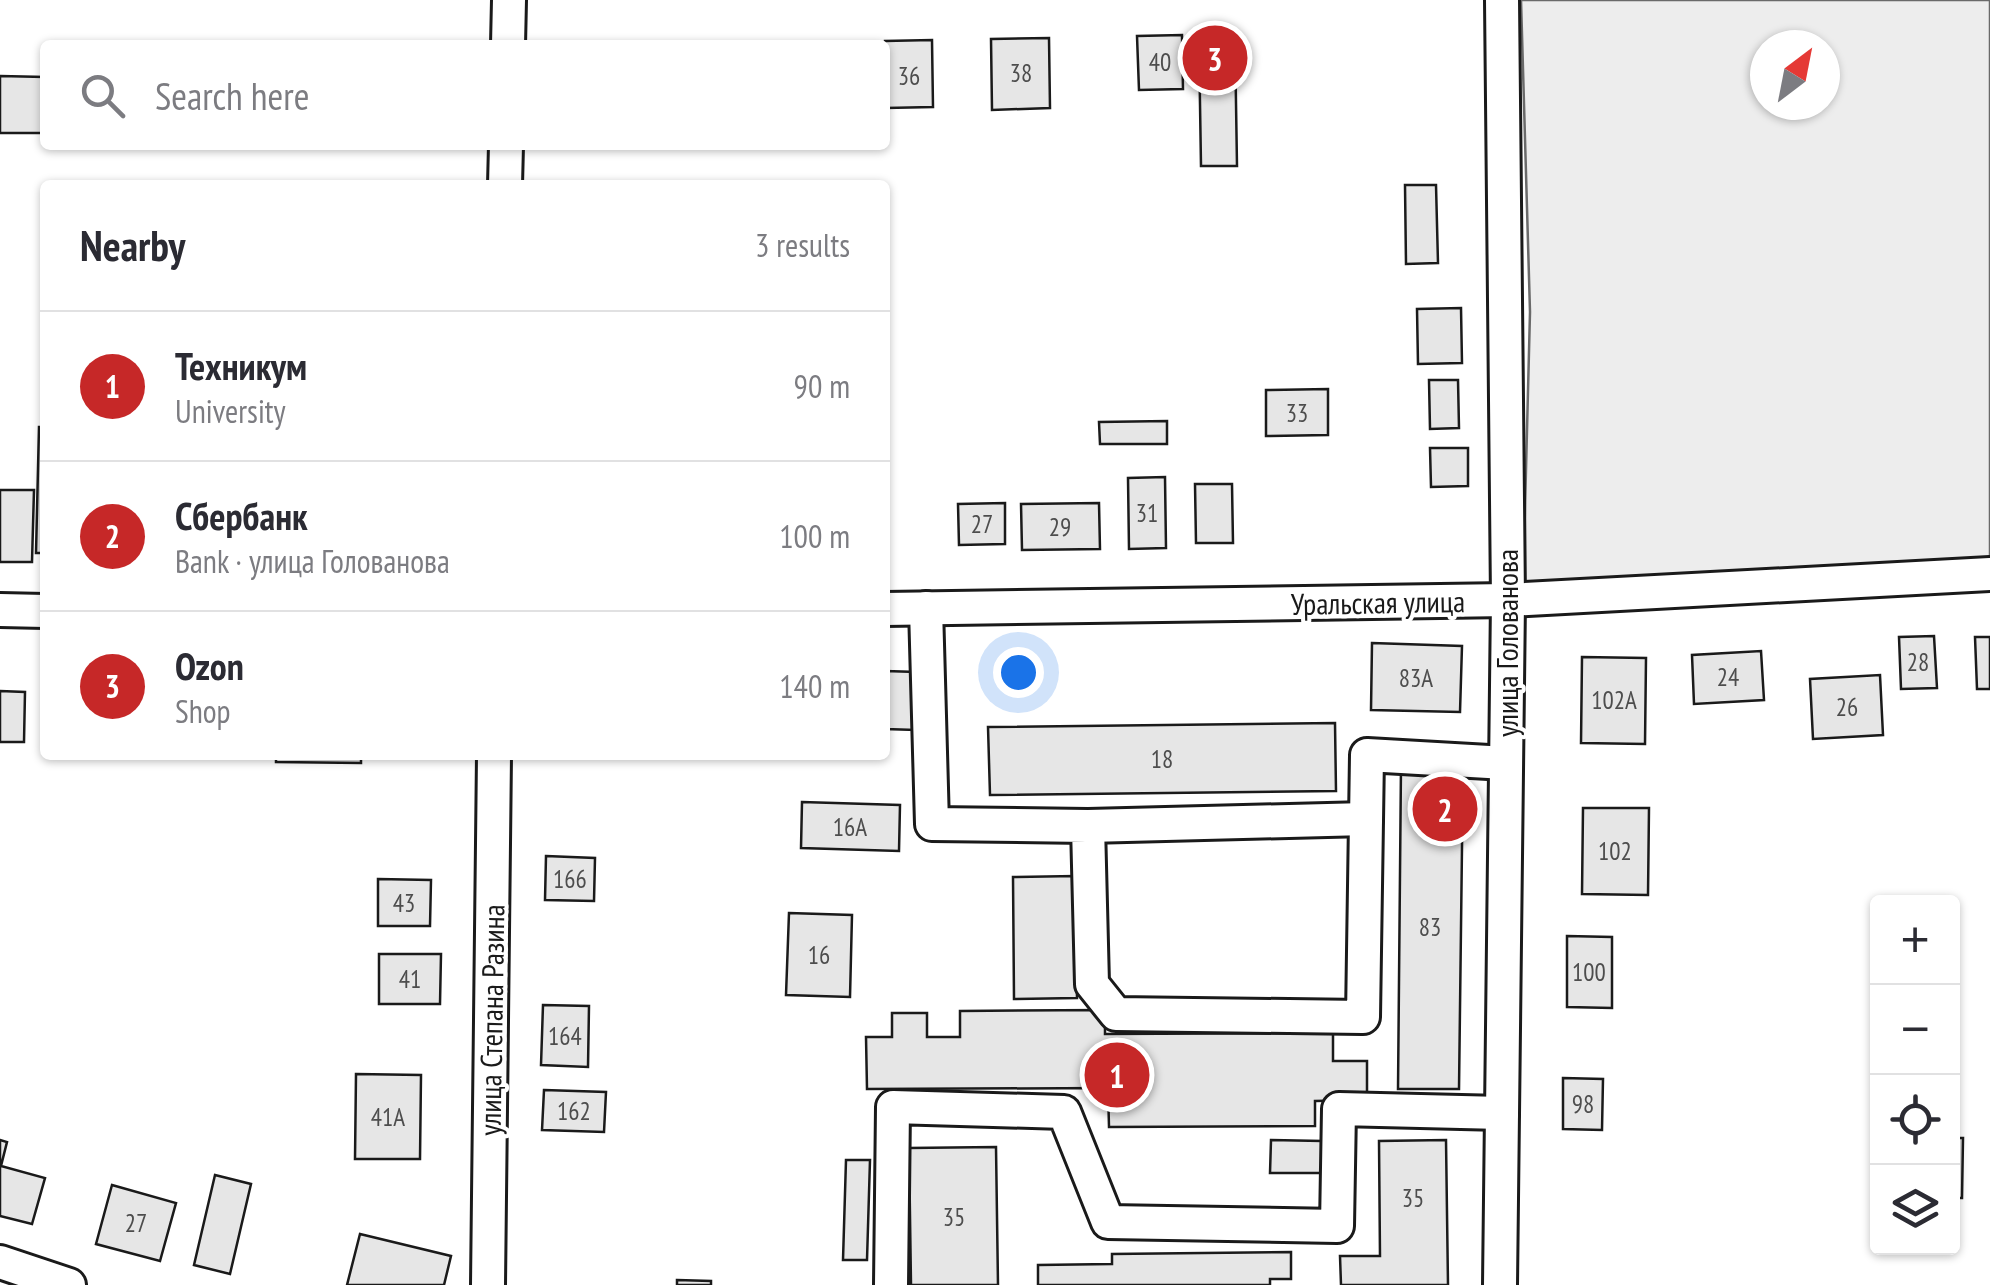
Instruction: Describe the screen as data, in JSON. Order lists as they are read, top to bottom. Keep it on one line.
{"streets":{"street":["Уральская улица","улица Голованова","улица Степана Разина"]},"crossings":[["Уральская улица","улица Голованова"]],"house_numbers":["40","38","36","33","31","27","29","28","24","83А","102А","26","18","16А","102","166","43","83","16","100","41","164","98","162","41А","35","35","27"],"north":"top right","page":{"pins":["3","2","1"],"search":"Search here","heading":["Nearby","3 results"],"list":[{"mark":"1","name":"Техникум","note":"University","value":"90 m"},{"mark":"2","name":"Сбербанк","note":"Bank · улица Голованова","value":"100 m"},{"mark":"3","name":"Ozon","note":"Shop","value":"140 m"}],"map_buttons":["+","−"]}}
